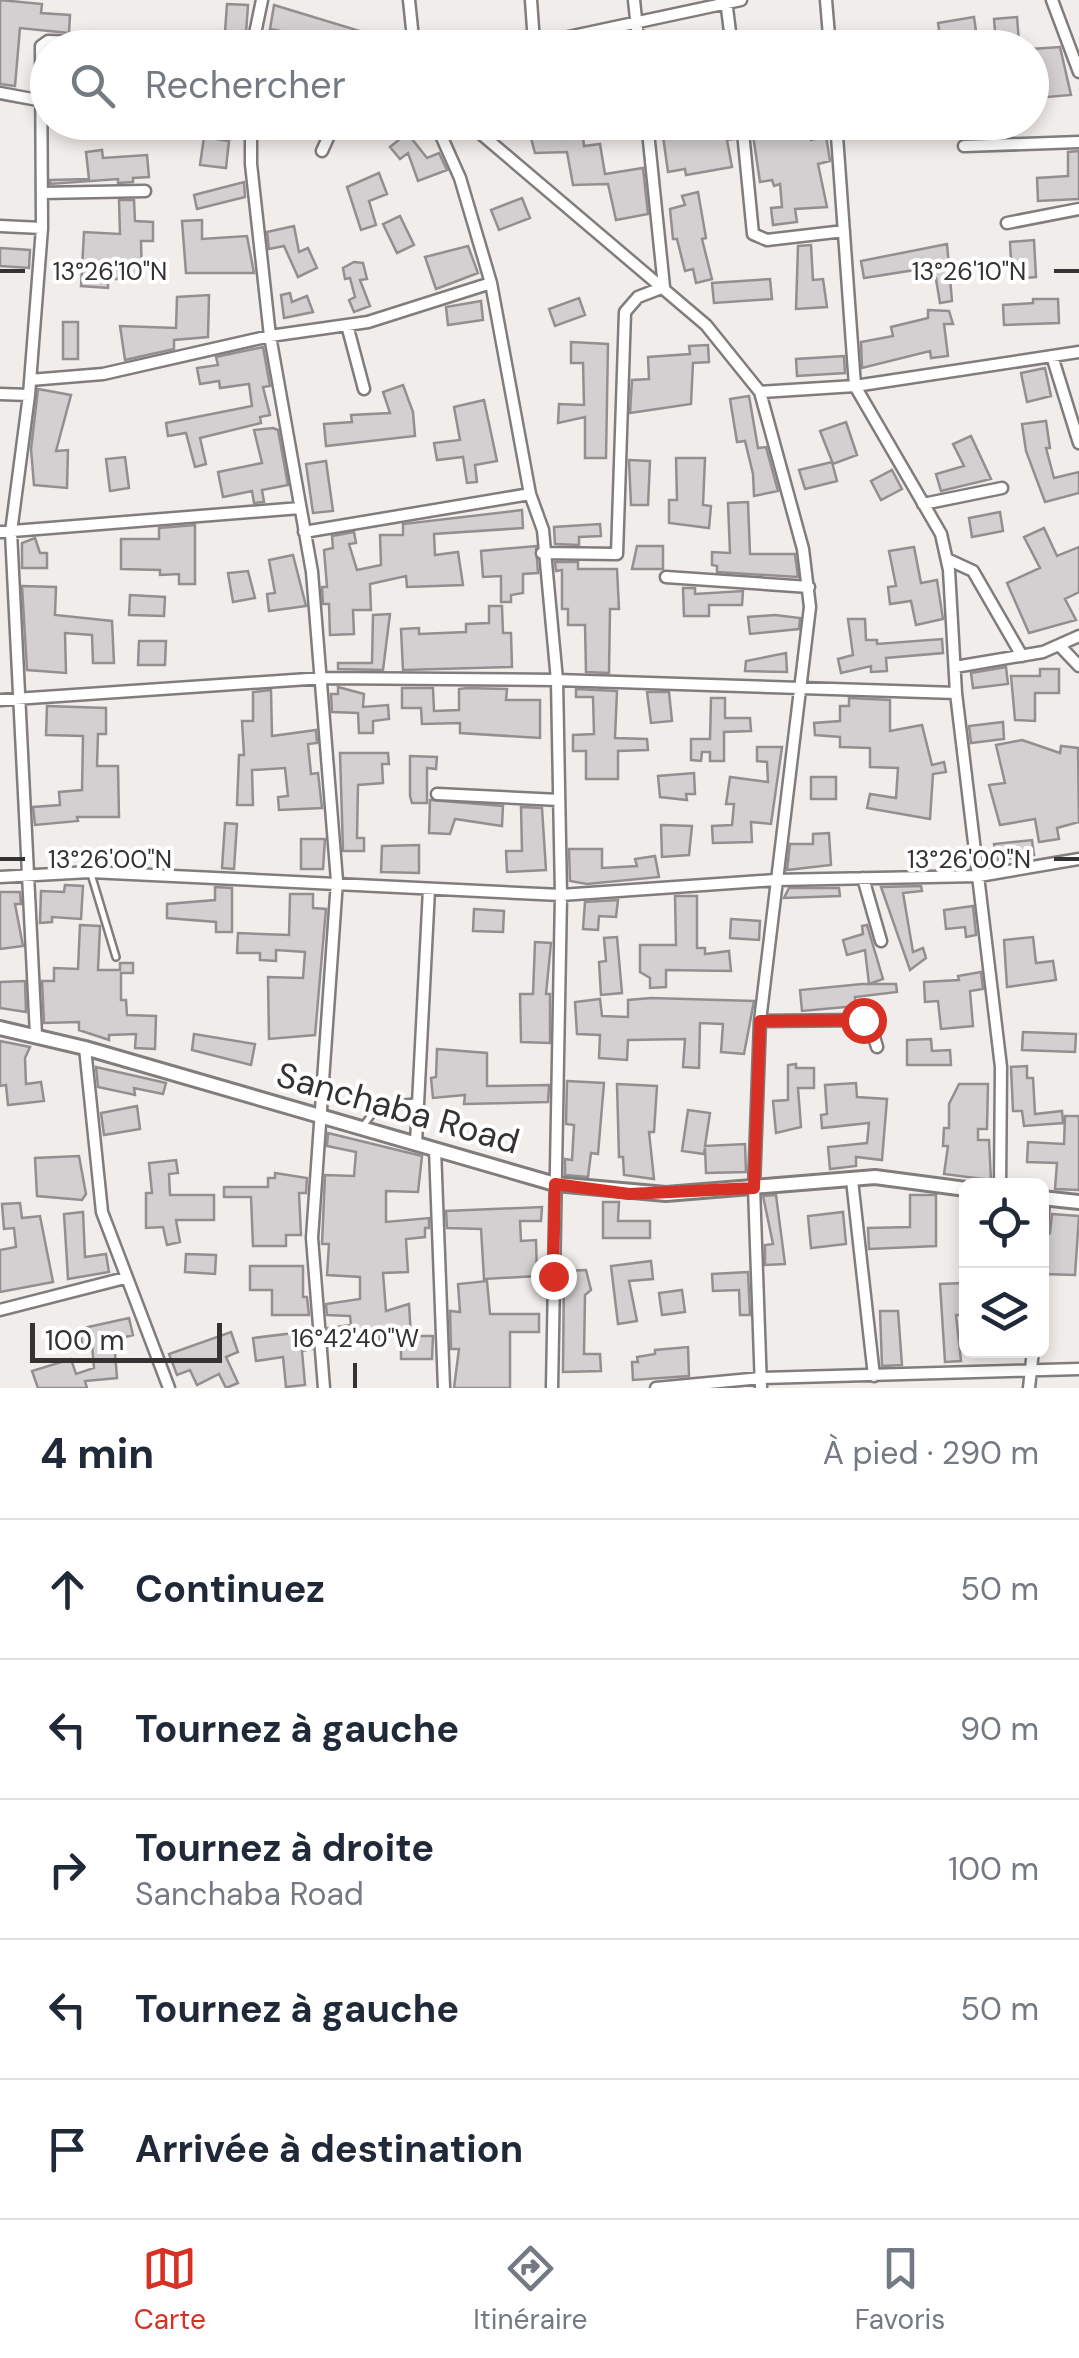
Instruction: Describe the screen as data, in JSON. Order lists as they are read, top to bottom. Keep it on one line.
{"streets":{"street":["Sanchaba Road"]},"scale_bar":"100 m","page":{"search":"Rechercher","scale":"100 m","heading":["4 min","À pied · 290 m"],"list":[["Continuez","50 m"],["Tournez à gauche","90 m"],["Tournez à droite","Sanchaba Road","100 m"],["Tournez à gauche","50 m"],"Arrivée à destination"],"nav":["Carte","Itinéraire","Favoris"]},"coordinates":["13°26'10\"N","13°26'00\"N","16°42'40\"W"]}
